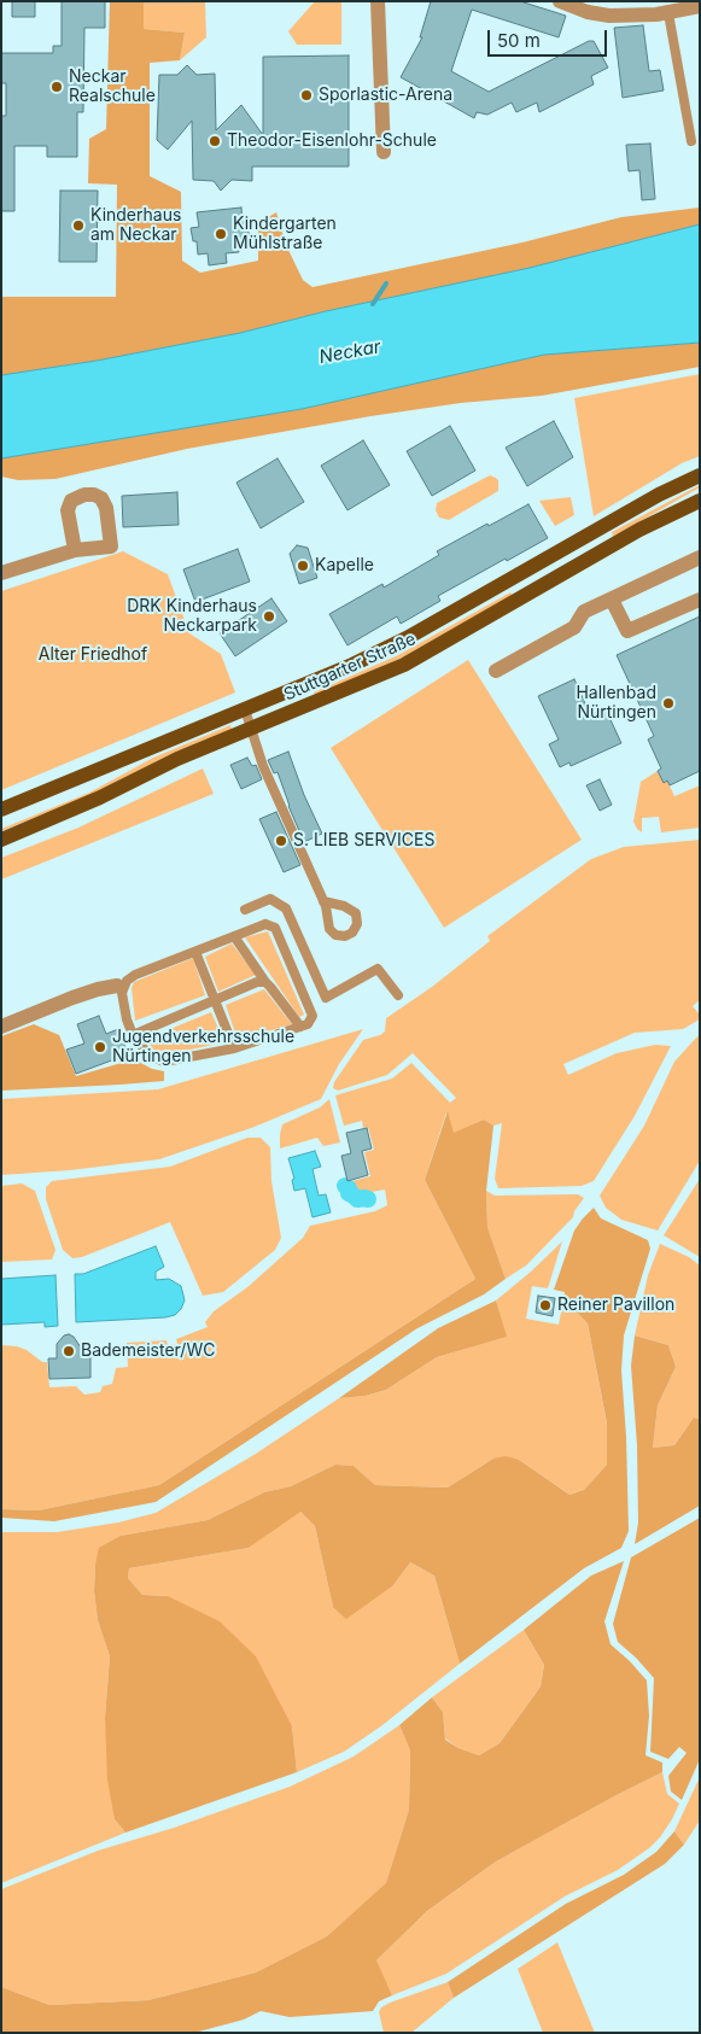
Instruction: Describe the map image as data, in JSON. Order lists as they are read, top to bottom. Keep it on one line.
{"streets":{"main road":["Stuttgarter Straße"]},"water":["Neckar"],"parks":["Alter Friedhof"],"places":["Neckar Realschule","Sporlastic-Arena","Theodor-Eisenlohr-Schule","Kinderhaus am Neckar","Kindergarten Mühlstraße","Kapelle","DRK Kinderhaus Neckarpark","Hallenbad Nürtingen","S. LIEB SERVICES","Jugendverkehrsschule Nürtingen","Reiner Pavillon","Bademeister/WC"],"scale_bar":"50 m"}
